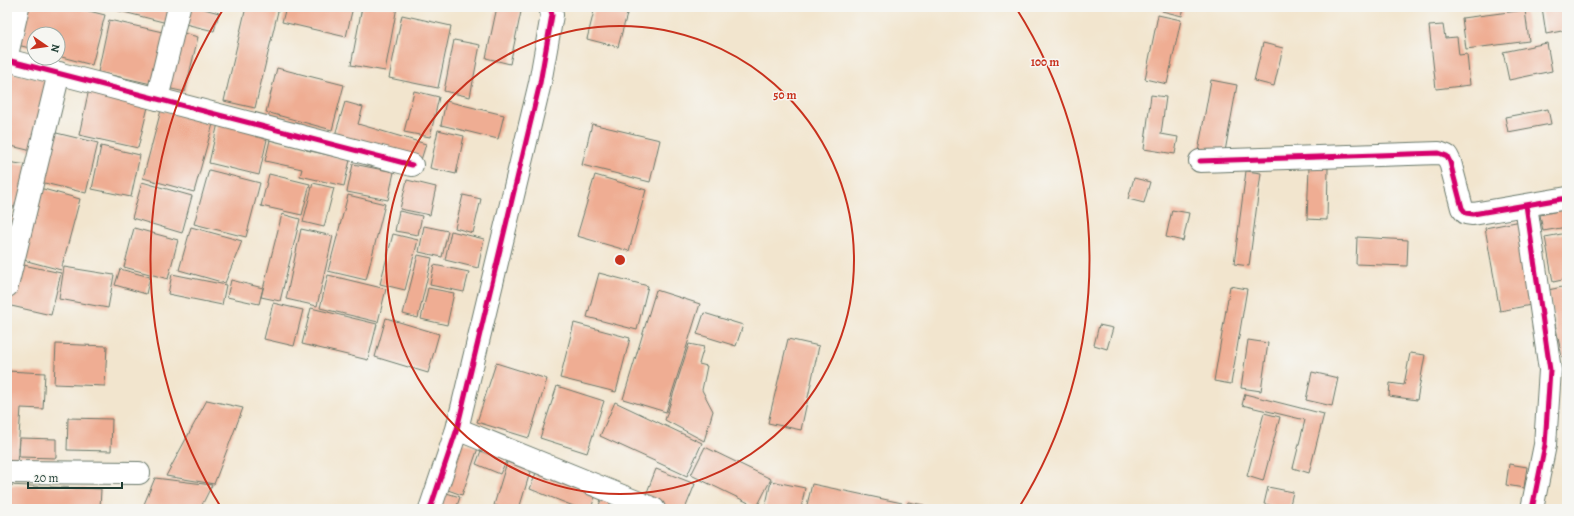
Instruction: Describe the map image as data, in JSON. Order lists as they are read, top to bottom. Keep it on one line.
{"scale_bar":"20 m","north":"right","rings":["100 m","50 m"]}
